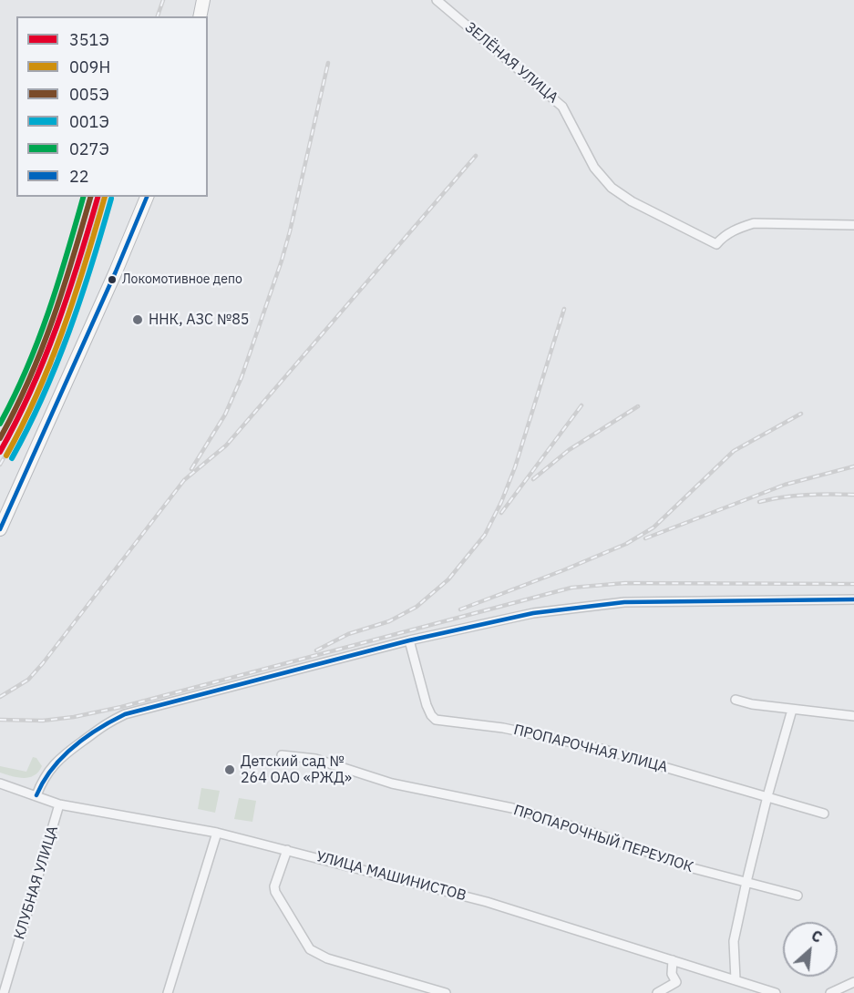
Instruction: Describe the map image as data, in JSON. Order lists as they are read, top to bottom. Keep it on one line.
{"streets":{"street":["ЗЕЛЁНАЯ УЛИЦА","ПРОПАРОЧНАЯ УЛИЦА","ПРОПАРОЧНЫЙ ПЕРЕУЛОК","УЛИЦА МАШИНИСТОВ","КЛУБНАЯ УЛИЦА"]},"crossings":[["УЛИЦА МАШИНИСТОВ","КЛУБНАЯ УЛИЦА"]],"places":["Локомотивное депо","ННК, АЗС №85","Детский сад № 264 ОАО «РЖД»"],"lines":["transit line 351Э","transit line 009Н","transit line 005Э","transit line 027Э","transit line 22","transit line 001Э"],"legend":["351Э","009Н","005Э","001Э","027Э","22"],"north":"top right"}
